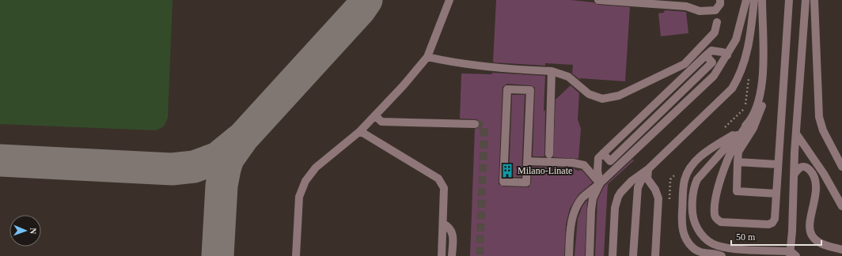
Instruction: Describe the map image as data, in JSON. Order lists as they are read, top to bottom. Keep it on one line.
{"places":{"building":["Milano-Linate"]},"scale_bar":"50 m","north":"right"}
